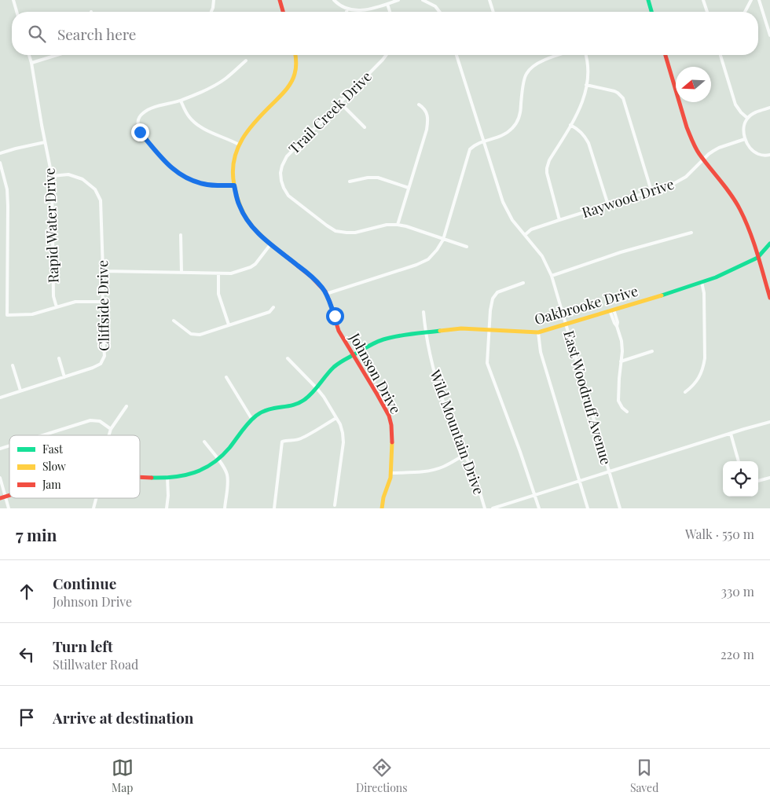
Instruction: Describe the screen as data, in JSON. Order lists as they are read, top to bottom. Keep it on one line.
{"streets":{"street":["Trail Creek Drive","Raywood Drive","Rapid Water Drive","Oakbrooke Drive","Cliffside Drive","Johnson Drive","East Woodruff Avenue","Wild Mountain Drive"]},"crossings":[["Raywood Drive","East Woodruff Avenue"],["Rapid Water Drive","Cliffside Drive"],["Oakbrooke Drive","Johnson Drive"],["Oakbrooke Drive","East Woodruff Avenue"],["Oakbrooke Drive","Wild Mountain Drive"]],"legend":["Fast","Slow","Jam"],"north":"left","page":{"search":"Search here","heading":["7 min","Walk · 550 m"],"list":[["Continue","Johnson Drive","330 m"],["Turn left","Stillwater Road","220 m"],"Arrive at destination"],"nav":["Map","Directions","Saved"]}}
